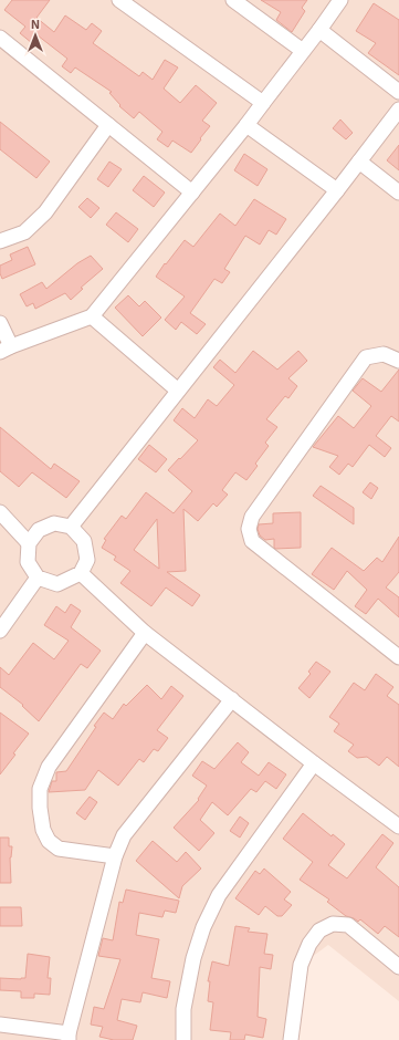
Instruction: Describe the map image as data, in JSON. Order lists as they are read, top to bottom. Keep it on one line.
{"north":"top"}
